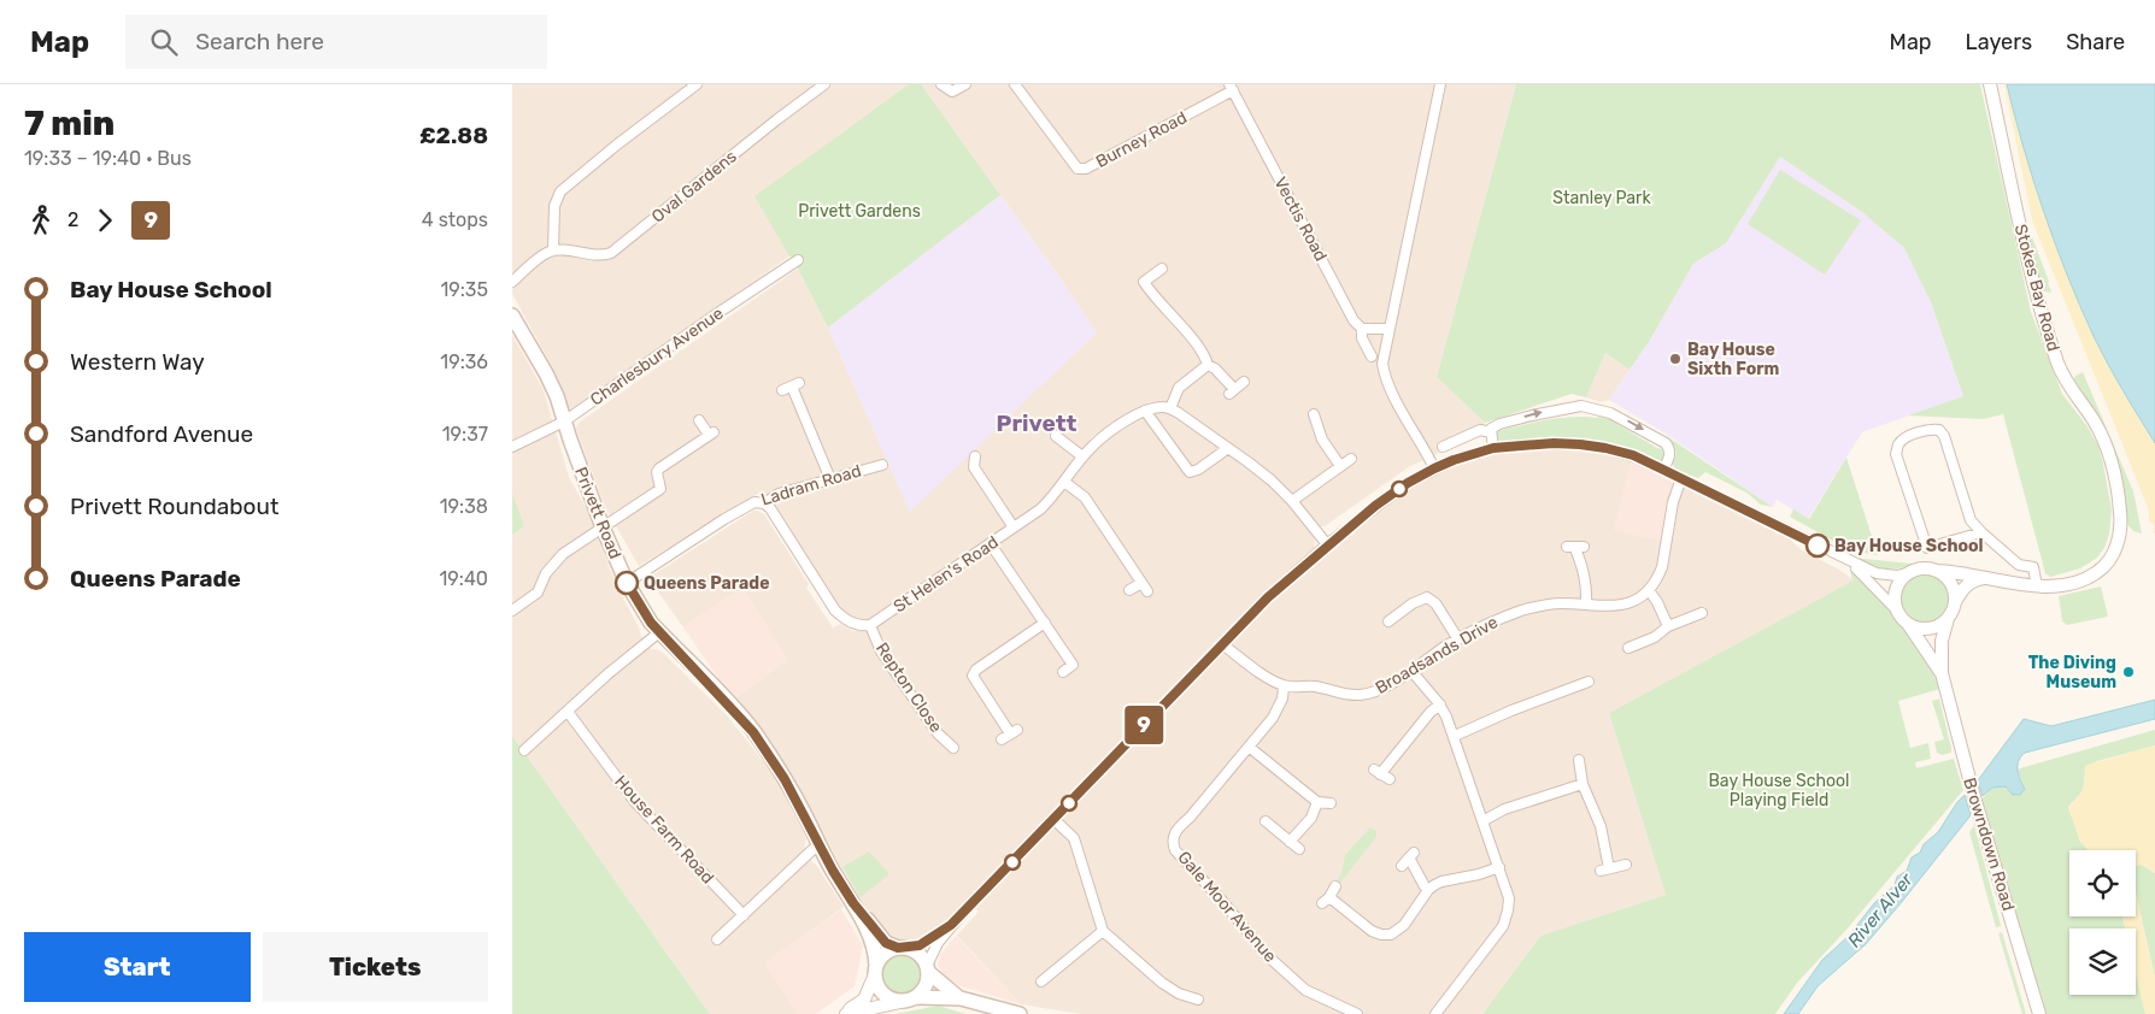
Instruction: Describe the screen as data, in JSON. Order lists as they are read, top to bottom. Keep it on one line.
{"streets":{"main road":["Privett Road"],"street":["Burney Road","Oval Gardens","Vectis Road","Stokes Bay Road","Charlesbury Avenue","Ladram Road","St Helen's Road","Broadsands Drive","Repton Close","House Farm Road","Browndown Road","Gale Moor Avenue"]},"crossings":[["Burney Road","Vectis Road"],["Stokes Bay Road","Browndown Road"],["Charlesbury Avenue","Privett Road"],["Ladram Road","Privett Road"],["St Helen's Road","Repton Close"],["Broadsands Drive","Gale Moor Avenue"]],"districts":["Privett"],"water":["River Alver"],"parks":["Stanley Park","Privett Gardens","Bay House School Playing Field"],"places":["Bay House Sixth Form","Bay House School","Queens Parade","The Diving Museum"],"lines":["bus line 9"],"page":{"header":"Map","search":"Search here","nav":["Map","Layers","Share"],"heading":["7 min","19:33 – 19:40 · Bus","£2.88"],"on_map":"9","legs":["2","9","4 stops"],"list":[{"name":"Bay House School","value":"19:35"},{"name":"Western Way","value":"19:36"},{"name":"Sandford Avenue","value":"19:37"},{"name":"Privett Roundabout","value":"19:38"},{"name":"Queens Parade","value":"19:40"}],"buttons":["Start","Tickets"]}}
